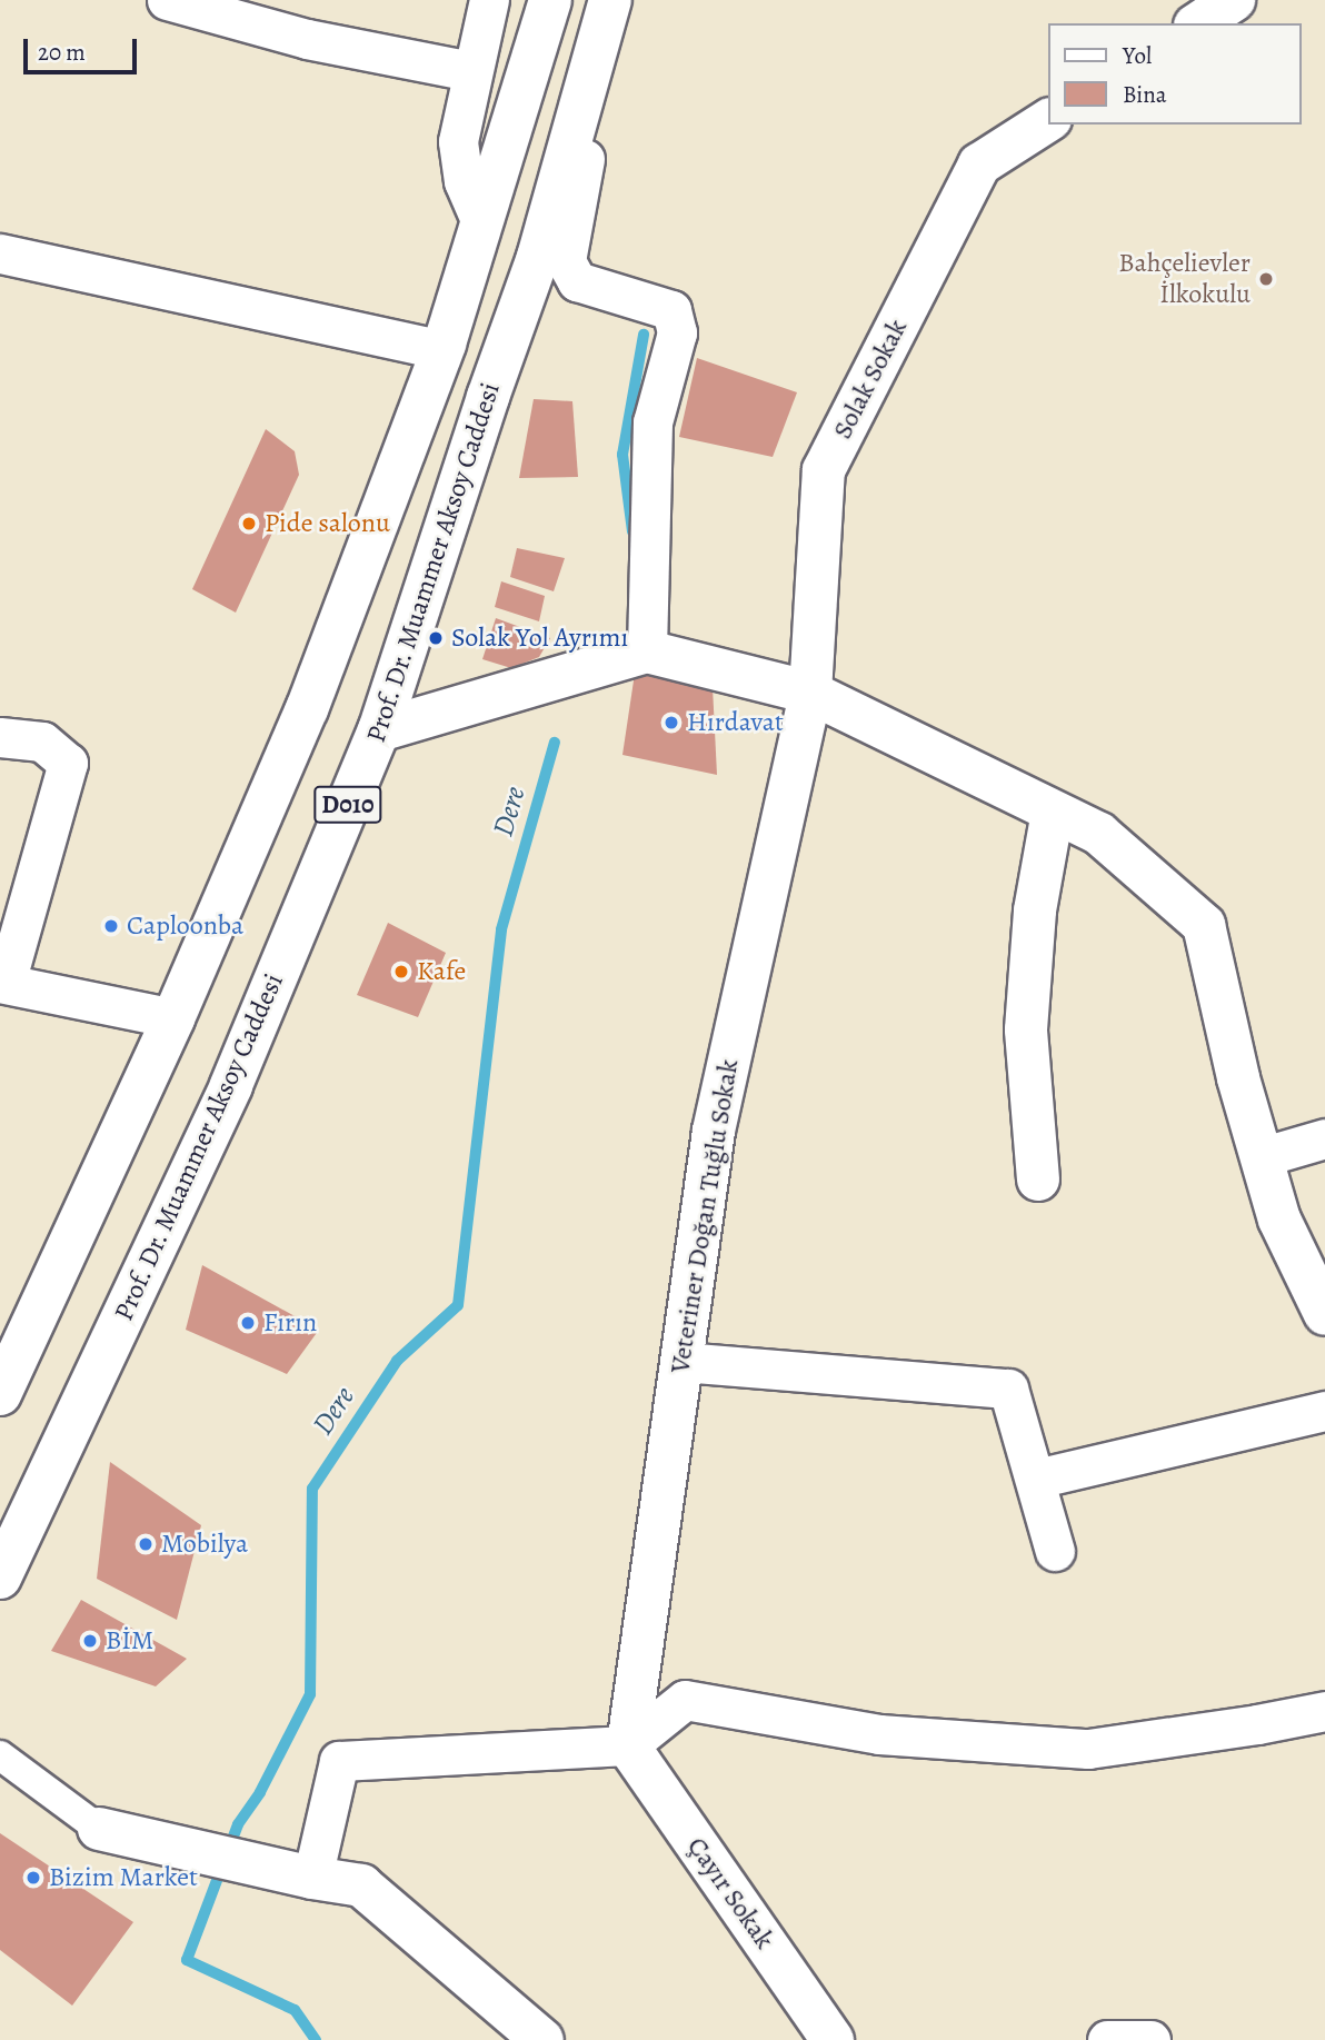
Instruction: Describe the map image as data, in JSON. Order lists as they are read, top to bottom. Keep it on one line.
{"streets":{"main road":["Solak Sokak","Prof. Dr. Muammer Aksoy Caddesi","D010","Veteriner Doğan Tuğlu Sokak","Çayır Sokak"]},"crossings":[["Solak Sokak","Veteriner Doğan Tuğlu Sokak"],["Veteriner Doğan Tuğlu Sokak","Çayır Sokak"]],"water":["Dere"],"places":["Bahçelievler İlkokulu","Pide salonu","Solak Yol Ayrımı","Hırdavat","Caploonba","Kafe","Fırın","Mobilya","BİM","Bizim Market"],"legend":["Yol","Bina"],"scale_bar":"20 m"}
